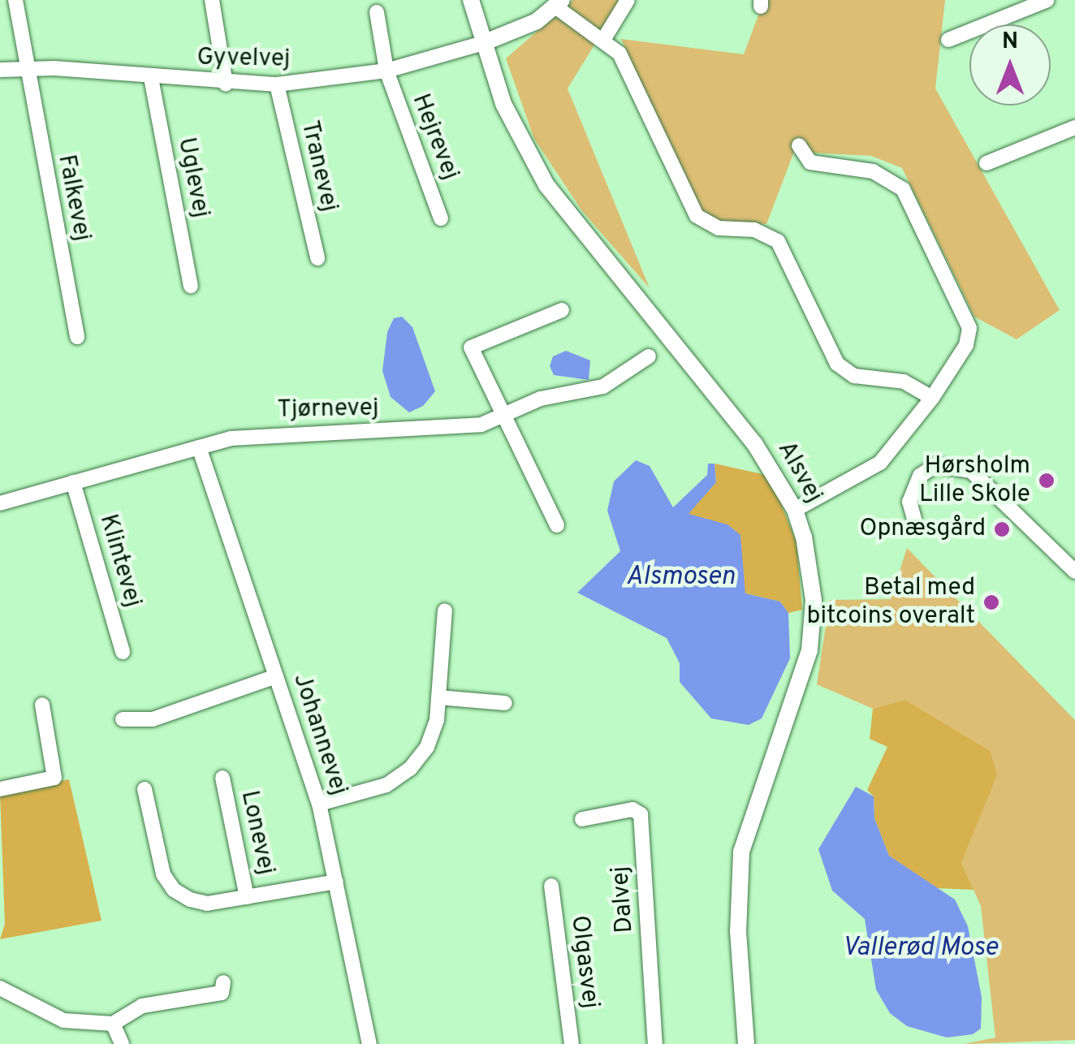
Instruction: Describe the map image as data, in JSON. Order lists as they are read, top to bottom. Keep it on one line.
{"streets":{"street":["Gyvelvej","Hejrevej","Tranevej","Uglevej","Falkevej","Tjørnevej","Alsvej","Klintevej","Johannevej","Lonevej","Dalvej","Olgasvej"]},"crossings":[["Gyvelvej","Hejrevej"],["Gyvelvej","Tranevej"],["Gyvelvej","Uglevej"],["Gyvelvej","Falkevej"],["Gyvelvej","Alsvej"],["Tjørnevej","Klintevej"],["Tjørnevej","Johannevej"]],"water":["Alsmosen","Vallerød Mose"],"places":["Hørsholm Lille Skole","Opnæsgård","Betal med bitcoins overalt"],"north":"top"}
